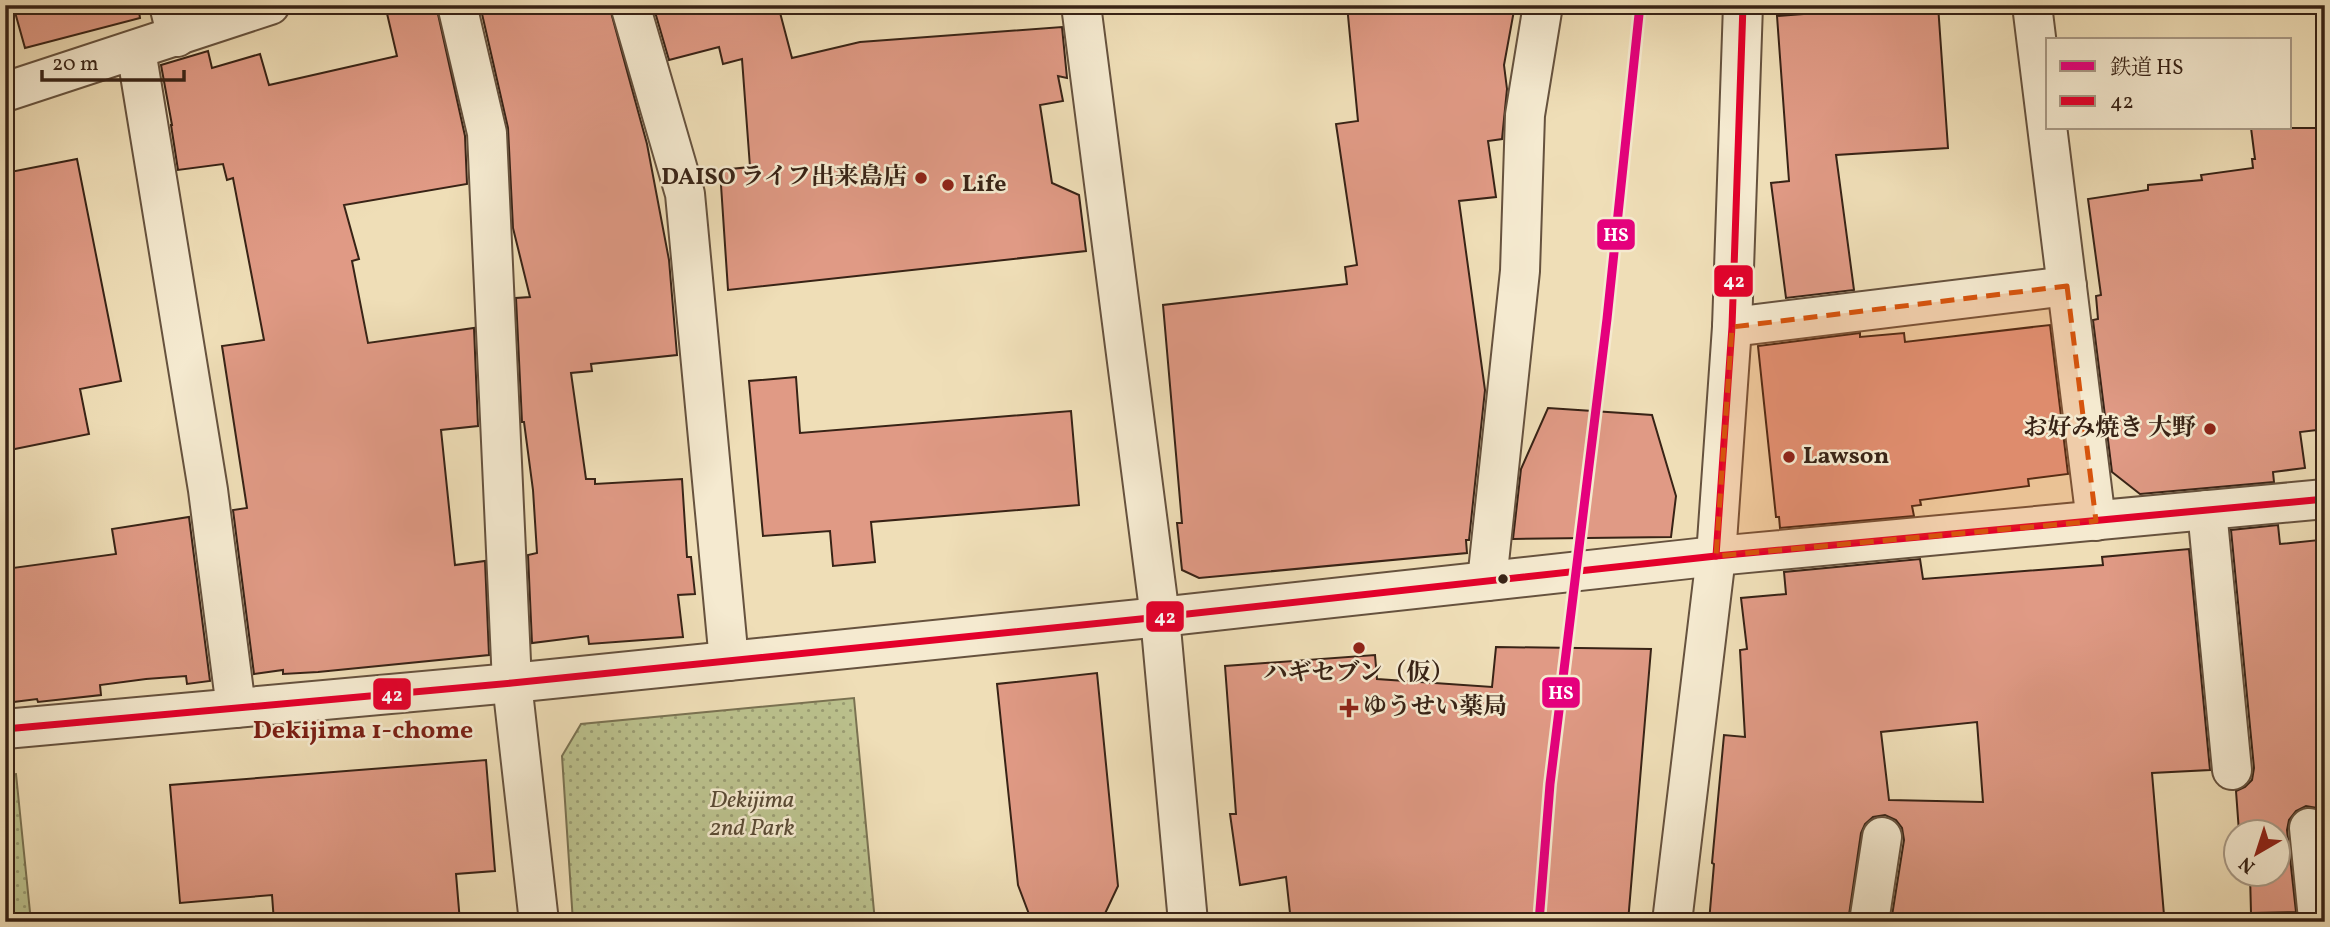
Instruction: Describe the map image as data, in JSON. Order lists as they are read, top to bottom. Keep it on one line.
{"districts":["Dekijima 1-chome"],"parks":["Dekijima 2nd Park"],"places":{"other":["DAISO ライフ出来島店","Life","お好み焼き 大野","Lawson","ハギセブン（仮）"],"health":["ゆうせい薬局"]},"lines":["rail line HS","transit line 42"],"legend":["鉄道 HS","42"],"scale_bar":"20 m","north":"bottom left"}
